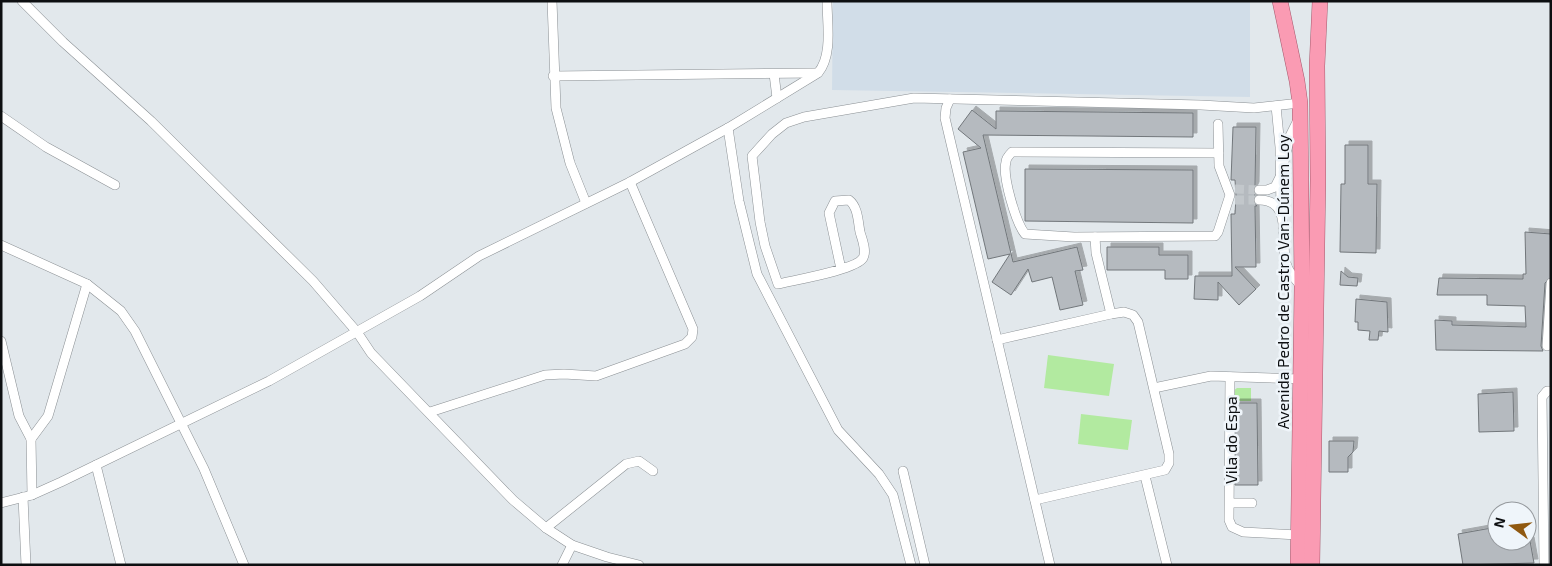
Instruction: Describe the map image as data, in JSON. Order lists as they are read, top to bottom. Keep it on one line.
{"streets":{"highway":["Avenida Pedro de Castro Van-Dúnem Loy"],"street":["Vila do Espa"]},"crossings":[["Avenida Pedro de Castro Van-Dúnem Loy","Vila do Espa"]],"north":"left"}
